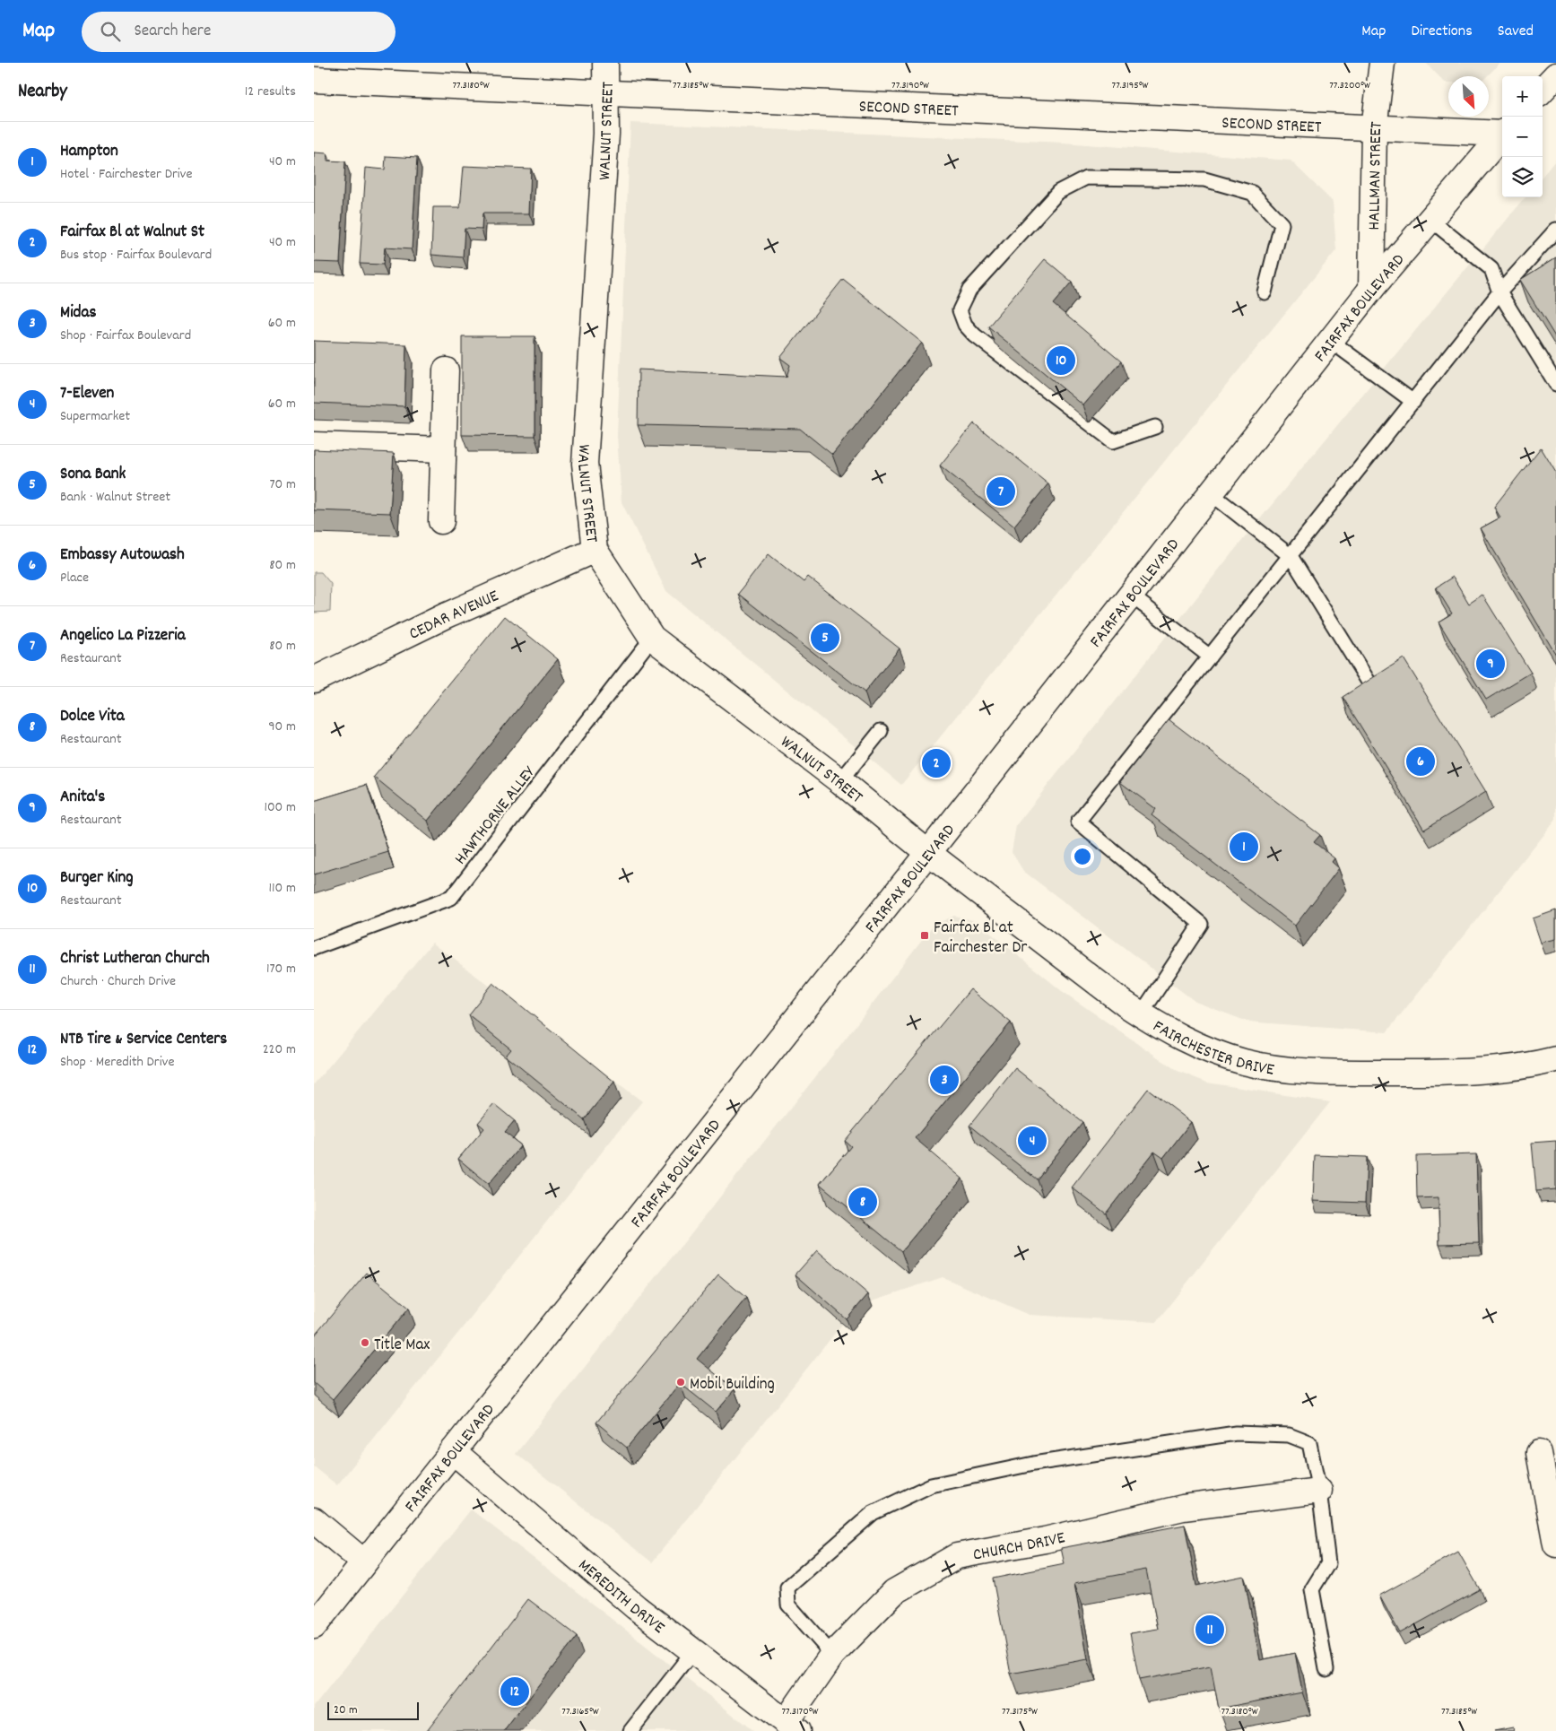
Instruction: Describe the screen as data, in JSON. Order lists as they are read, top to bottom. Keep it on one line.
{"streets":{"street":["SECOND STREET","WALNUT STREET","HALLMAN STREET","FAIRFAX BOULEVARD","CEDAR AVENUE","FAIRCHESTER DRIVE","CHURCH DRIVE","MEREDITH DRIVE"],"lane":["HAWTHORNE ALLEY"]},"crossings":[["SECOND STREET","WALNUT STREET"],["SECOND STREET","HALLMAN STREET"],["WALNUT STREET","FAIRFAX BOULEVARD"],["WALNUT STREET","CEDAR AVENUE"],["WALNUT STREET","HAWTHORNE ALLEY"],["WALNUT STREET","FAIRCHESTER DRIVE"],["HALLMAN STREET","FAIRFAX BOULEVARD"],["FAIRFAX BOULEVARD","FAIRCHESTER DRIVE"],["FAIRFAX BOULEVARD","MEREDITH DRIVE"],["CHURCH DRIVE","MEREDITH DRIVE"]],"places":{"transit":["Fairfax Bl at Fairchester Dr"],"other":["Title Max","Mobil Building"]},"scale_bar":"20 m","north":"bottom right","page":{"header":"Map","search":"Search here","nav":["Map","Directions","Saved"],"heading":["Nearby","12 results"],"map_buttons":["+","−"],"list":[{"mark":"1","name":"Hampton","note":"Hotel · Fairchester Drive","value":"40 m"},{"mark":"2","name":"Fairfax Bl at Walnut St","note":"Bus stop · Fairfax Boulevard","value":"40 m"},{"mark":"3","name":"Midas","note":"Shop · Fairfax Boulevard","value":"60 m"},{"mark":"4","name":"7-Eleven","note":"Supermarket","value":"60 m"},{"mark":"5","name":"Sona Bank","note":"Bank · Walnut Street","value":"70 m"},{"mark":"6","name":"Embassy Autowash","note":"Place","value":"80 m"},{"mark":"7","name":"Angelico La Pizzeria","note":"Restaurant","value":"80 m"},{"mark":"8","name":"Dolce Vita","note":"Restaurant","value":"90 m"},{"mark":"9","name":"Anita's","note":"Restaurant","value":"100 m"},{"mark":"10","name":"Burger King","note":"Restaurant","value":"110 m"},{"mark":"11","name":"Christ Lutheran Church","note":"Church · Church Drive","value":"170 m"},{"mark":"12","name":"NTB Tire & Service Centers","note":"Shop · Meredith Drive","value":"220 m"}],"pins":["10","7","5","9","6","2","1","3","4","8","11","12"],"scale":"20 m"},"coordinates":["77.3180°W","77.3185°W","77.3190°W","77.3195°W","77.3200°W","77.3165°W","77.3170°W","77.3175°W"]}
